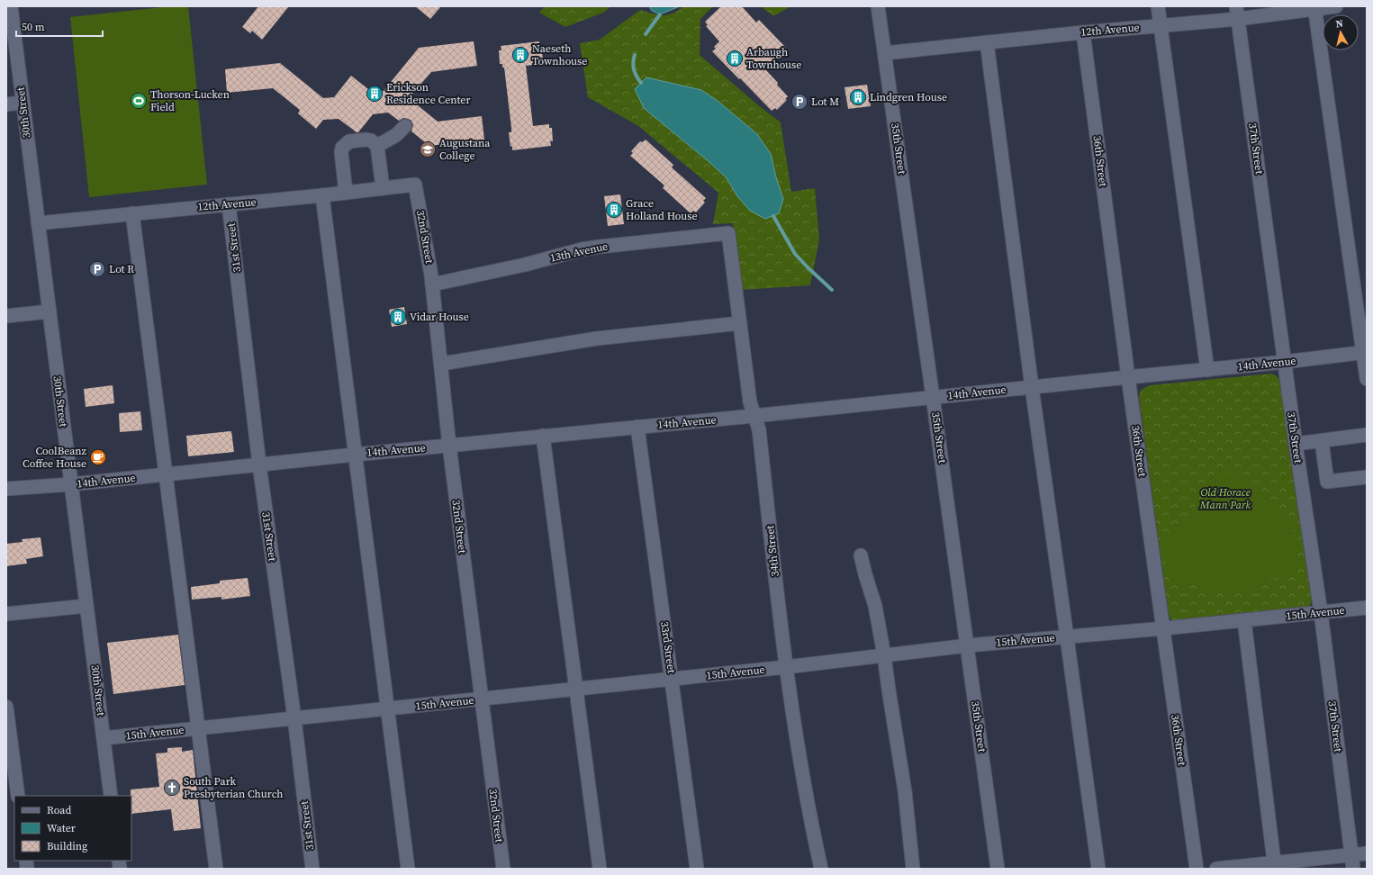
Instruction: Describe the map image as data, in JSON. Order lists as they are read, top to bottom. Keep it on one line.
{"streets":{"street":["12th Avenue","30th Street","35th Street","37th Street","36th Street","32nd Street","31st Street","13th Avenue","14th Avenue","34th Street","15th Avenue","33rd Street"]},"crossings":[["12th Avenue","30th Street"],["12th Avenue","35th Street"],["12th Avenue","37th Street"],["12th Avenue","36th Street"],["12th Avenue","32nd Street"],["12th Avenue","31st Street"],["30th Street","14th Avenue"],["30th Street","15th Avenue"],["35th Street","14th Avenue"],["35th Street","15th Avenue"],["37th Street","14th Avenue"],["37th Street","15th Avenue"],["36th Street","14th Avenue"],["36th Street","15th Avenue"],["32nd Street","13th Avenue"],["32nd Street","14th Avenue"],["32nd Street","15th Avenue"],["31st Street","14th Avenue"],["31st Street","15th Avenue"],["13th Avenue","34th Street"],["14th Avenue","34th Street"],["14th Avenue","33rd Street"],["34th Street","15th Avenue"],["15th Avenue","33rd Street"]],"parks":["Old Horace Mann Park"],"places":{"building":["Naeseth Townhouse","Arbaugh Townhouse","Erickson Residence Center","Lindgren House","Grace Holland House","Vidar House"],"sports":["Thorson-Lucken Field"],"parking":["Lot M","Lot R"],"school or university":["Augustana College"],"cafe":["CoolBeanz Coffee House"],"church":["South Park Presbyterian Church"]},"legend":["Road","Water","Building"],"scale_bar":"50 m","north":"top"}
